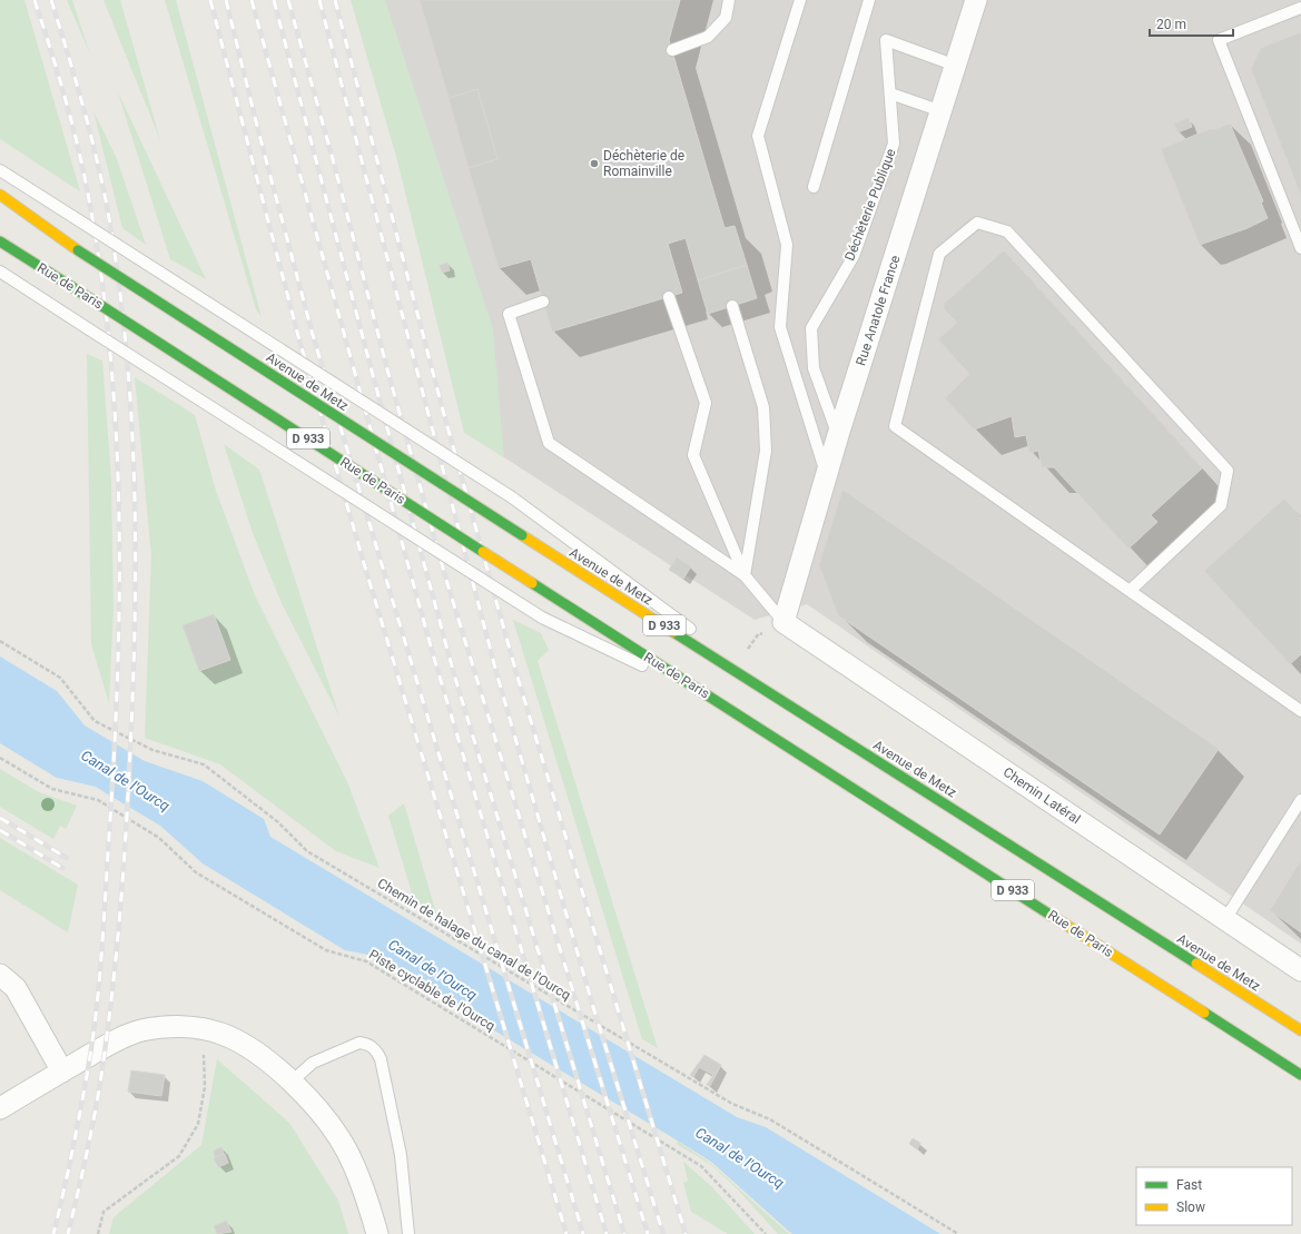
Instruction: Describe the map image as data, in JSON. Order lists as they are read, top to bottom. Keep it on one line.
{"streets":{"main road":["Rue de Paris","Avenue de Metz","D 933"],"street":["Rue Anatole France","Chemin Latéral"],"lane":["Déchèterie Publique"],"path":["Chemin de halage du canal de l'Ourcq","Piste cyclable de l'Ourcq"]},"crossings":[["Déchèterie Publique","Rue Anatole France"],["Rue Anatole France","Chemin Latéral"]],"water":["Canal de l'Ourcq"],"places":["Déchèterie de Romainville"],"legend":["Fast","Slow"],"scale_bar":"20 m"}
